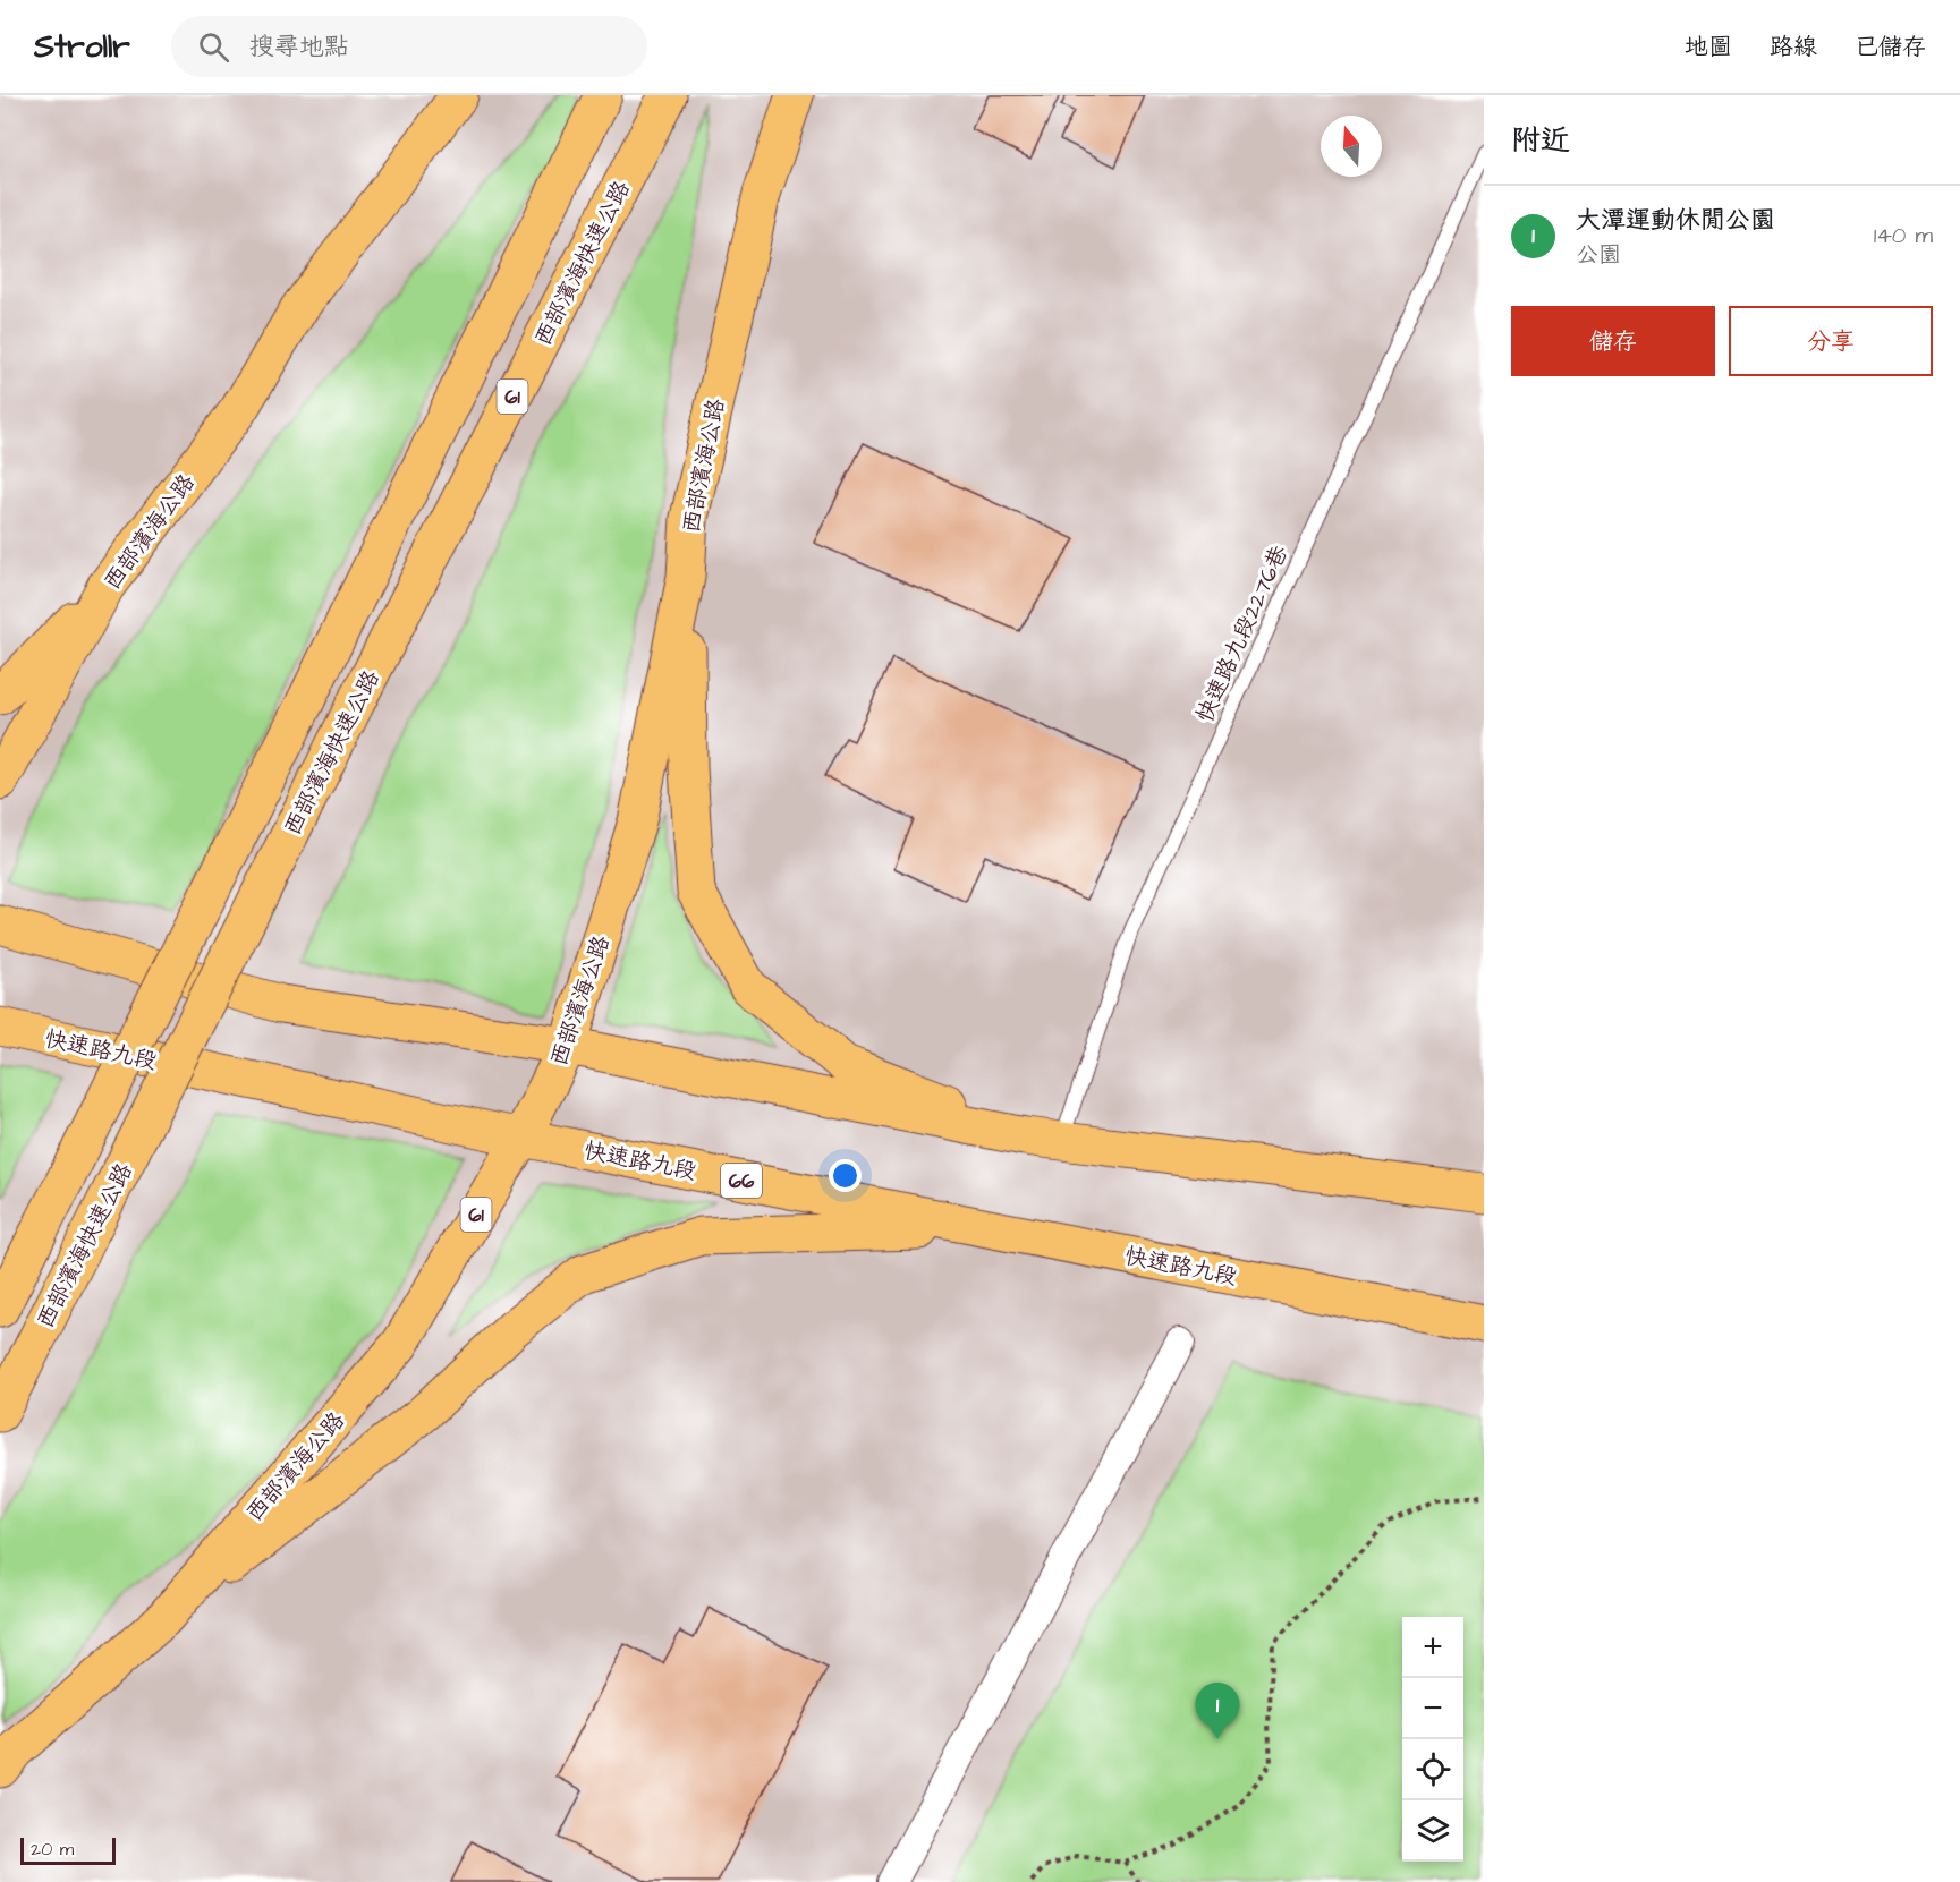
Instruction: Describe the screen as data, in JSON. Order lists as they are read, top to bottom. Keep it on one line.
{"streets":{"main road":["西部濱海快速公路","61","西部濱海公路","快速路九段","66"],"lane":["快速路九段2276巷"]},"crossings":[["西部濱海公路","快速路九段"]],"scale_bar":"20 m","north":"top","page":{"header":"Strollr","search":"搜尋地點","nav":["地圖","路線","已儲存"],"heading":"附近","list":[{"mark":"1","name":"大潭運動休閒公園","note":"公園","value":"140 m"}],"buttons":["儲存","分享"],"map_buttons":["+","−"],"pins":"1","scale":"20 m"}}
